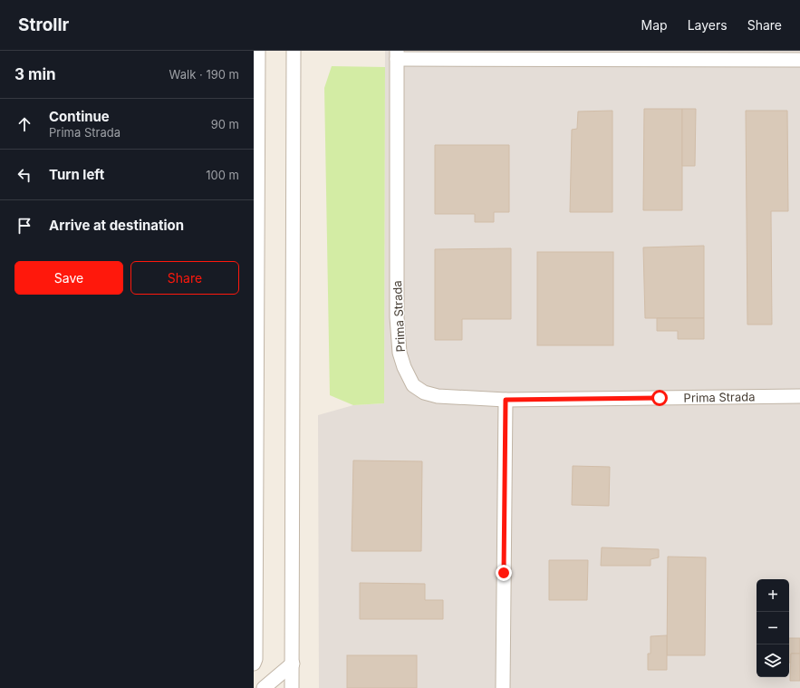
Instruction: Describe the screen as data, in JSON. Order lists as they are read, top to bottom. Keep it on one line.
{"streets":{"street":["Prima Strada"]},"page":{"header":"Strollr","nav":["Map","Layers","Share"],"heading":["3 min","Walk · 190 m"],"list":[["Continue","Prima Strada","90 m"],["Turn left","100 m"],"Arrive at destination"],"buttons":["Save","Share"],"map_buttons":["+","−"]}}
